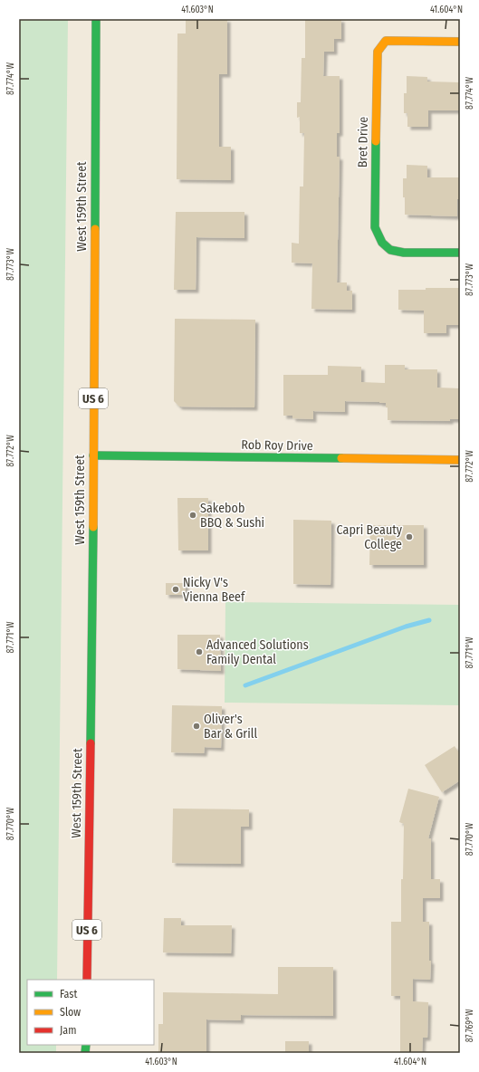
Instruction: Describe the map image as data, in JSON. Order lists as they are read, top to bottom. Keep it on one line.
{"streets":{"main road":["Bret Drive","West 159th Street","US 6","Rob Roy Drive"]},"crossings":[["West 159th Street","Rob Roy Drive"]],"places":["Sakebob BBQ & Sushi","Capri Beauty College","Nicky V's Vienna Beef","Advanced Solutions Family Dental","Oliver's Bar & Grill"],"legend":["Fast","Slow","Jam"],"coordinates":["41.603°N","41.604°N","87.774°W","87.773°W","87.772°W","87.771°W","87.770°W","87.769°W"]}
